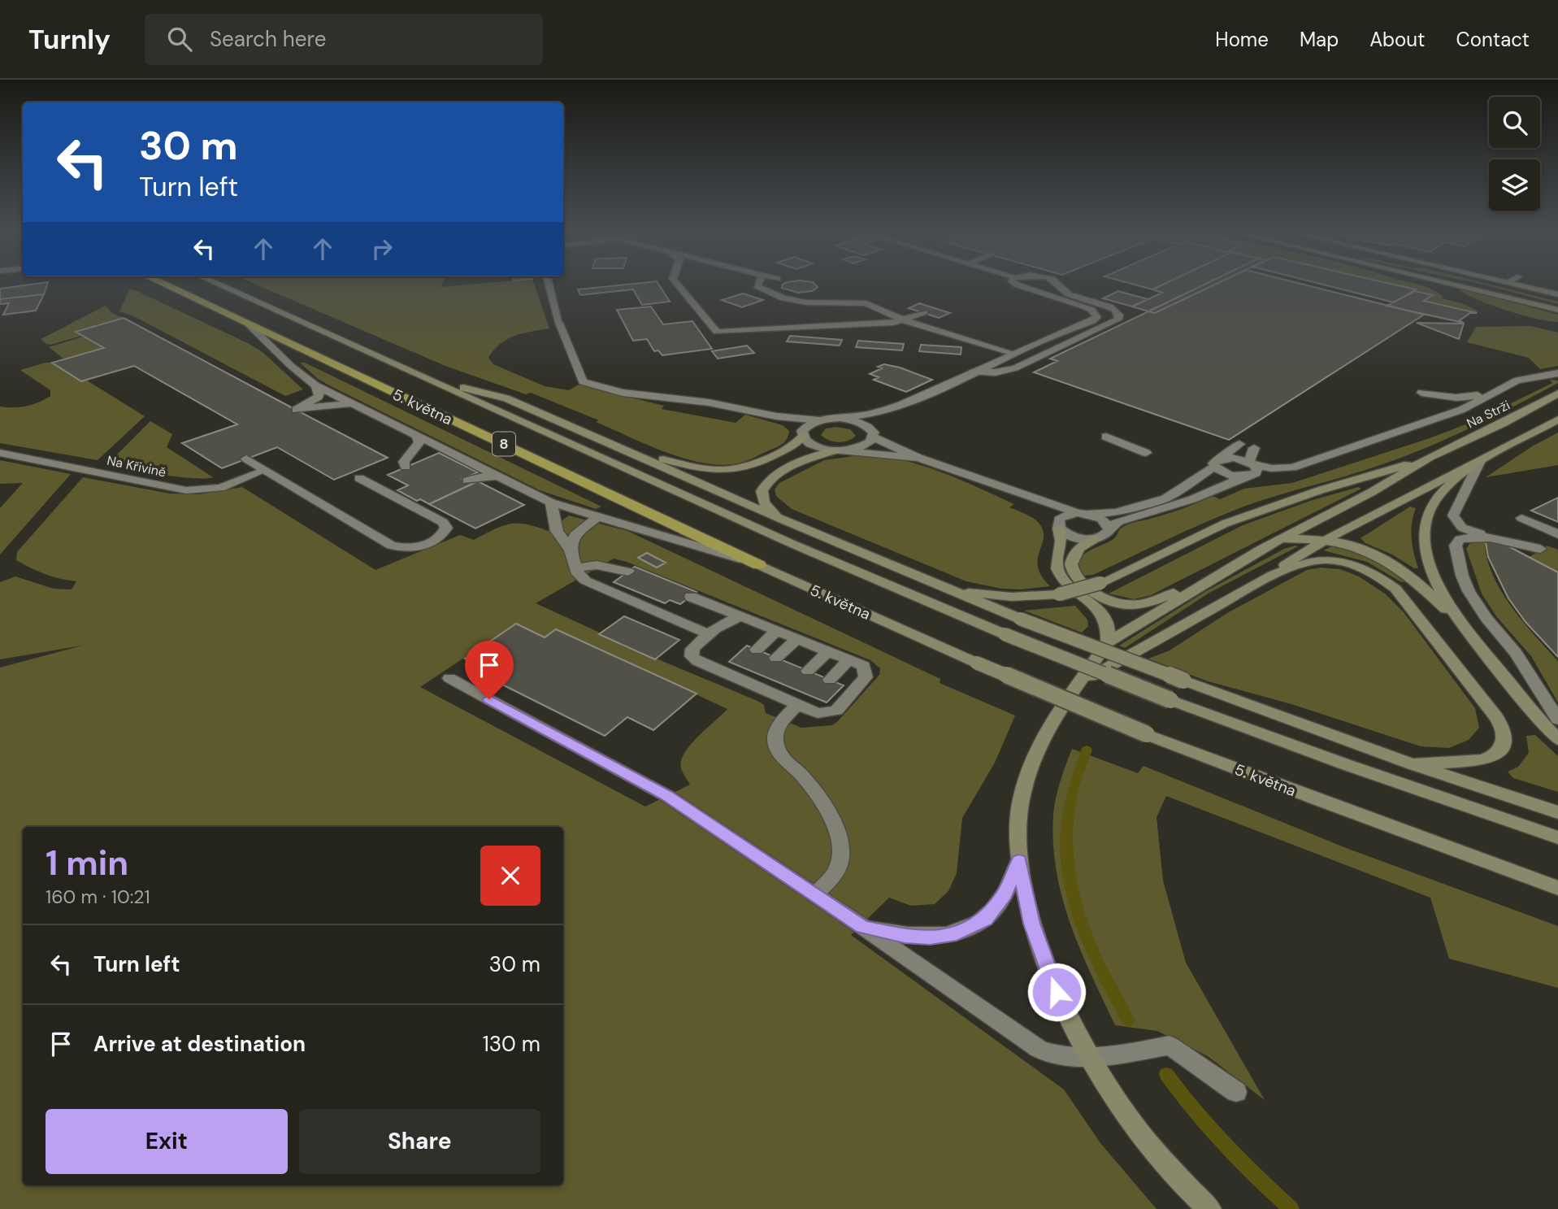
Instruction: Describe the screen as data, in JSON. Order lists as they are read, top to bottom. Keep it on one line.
{"streets":{"highway":["5. května","8"],"main road":["Na Strži"],"street":["Na Křivině"]},"page":{"header":"Turnly","search":"Search here","nav":["Home","Map","About","Contact"],"turn":["30 m","Turn left"],"heading":["1 min","160 m · 10:21"],"list":[{"name":"Turn left","value":"30 m"},{"name":"Arrive at destination","value":"130 m"}],"buttons":["Exit","Share"]}}
